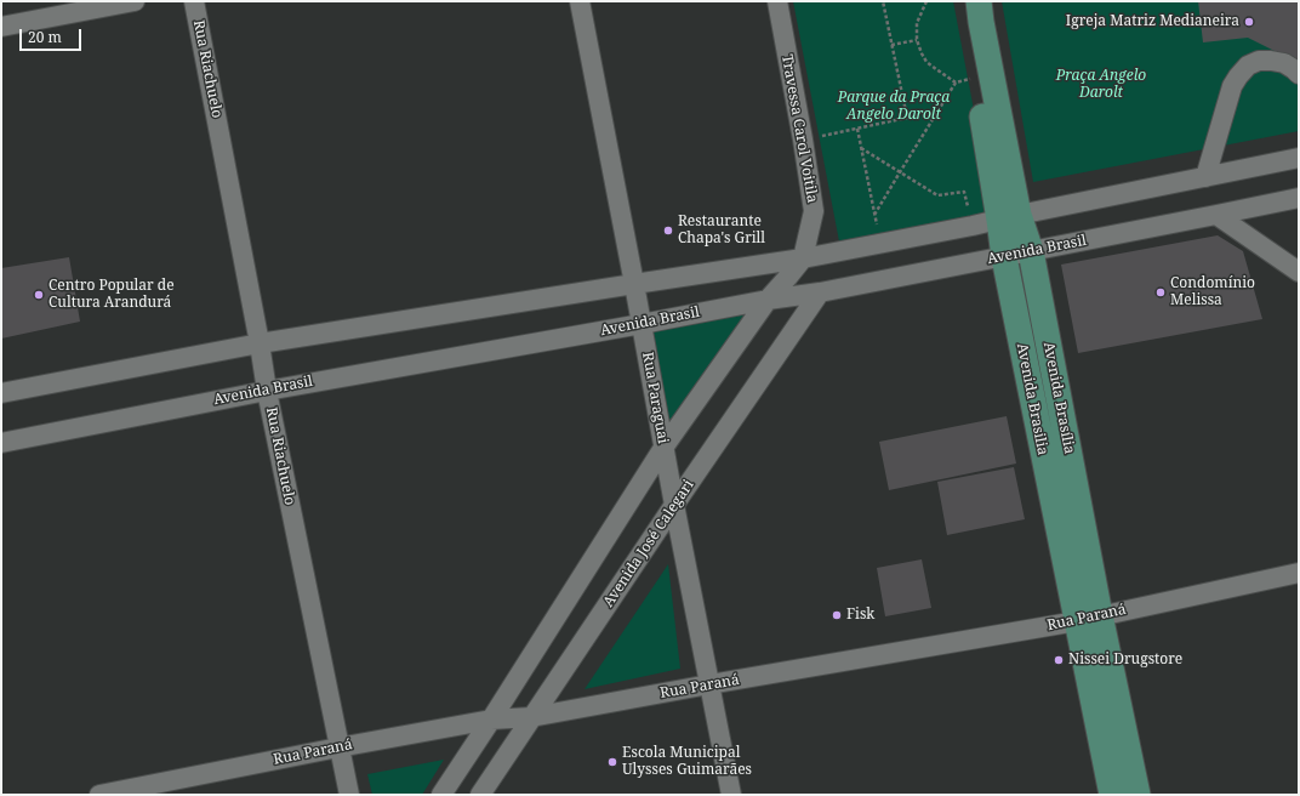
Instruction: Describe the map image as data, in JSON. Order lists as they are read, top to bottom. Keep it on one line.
{"streets":{"main road":["Avenida Brasília","Avenida Brasilia"],"street":["Rua Riachuelo","Travessa Carol Voitila","Avenida Brasil","Rua Paraguai","Avenida José Calegari","Rua Paraná"]},"crossings":[["Rua Riachuelo","Avenida Brasil"],["Rua Riachuelo","Rua Paraná"],["Travessa Carol Voitila","Avenida Brasil"],["Avenida Brasil","Rua Paraguai"],["Avenida Brasil","Avenida Brasília"],["Avenida Brasil","Avenida Brasilia"],["Avenida Brasil","Avenida José Calegari"],["Rua Paraguai","Avenida José Calegari"],["Rua Paraguai","Rua Paraná"],["Avenida Brasília","Avenida Brasilia"],["Avenida Brasília","Rua Paraná"],["Avenida Brasilia","Rua Paraná"],["Avenida José Calegari","Rua Paraná"]],"parks":["Praça Angelo Darolt","Parque da Praça Angelo Darolt"],"places":["Igreja Matriz Medianeira","Restaurante Chapa's Grill","Condomínio Melissa","Centro Popular de Cultura Arandurá","Fisk","Nissei Drugstore","Escola Municipal Ulysses Guimarães"],"scale_bar":"20 m"}
